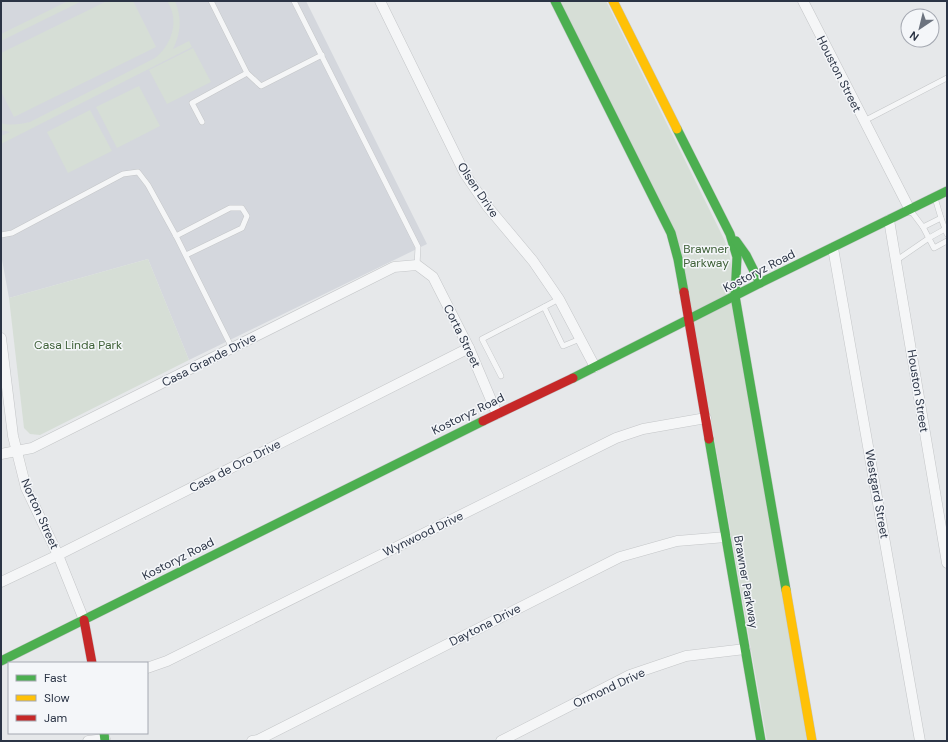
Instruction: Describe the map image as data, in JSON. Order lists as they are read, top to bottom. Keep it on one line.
{"streets":{"street":["Houston Street","Olsen Drive","Kostoryz Road","Corta Street","Casa Grande Drive","Casa de Oro Drive","Westgard Street","Norton Street","Wynwood Drive","Brawner Parkway","Daytona Drive","Ormond Drive"]},"crossings":[["Houston Street","Kostoryz Road"],["Olsen Drive","Kostoryz Road"],["Kostoryz Road","Corta Street"],["Kostoryz Road","Westgard Street"],["Kostoryz Road","Norton Street"],["Kostoryz Road","Brawner Parkway"],["Corta Street","Casa Grande Drive"],["Corta Street","Casa de Oro Drive"],["Casa Grande Drive","Norton Street"],["Casa de Oro Drive","Norton Street"],["Wynwood Drive","Brawner Parkway"],["Brawner Parkway","Daytona Drive"],["Brawner Parkway","Ormond Drive"]],"parks":["Brawner Parkway","Casa Linda Park"],"legend":["Fast","Slow","Jam"],"north":"bottom left"}
